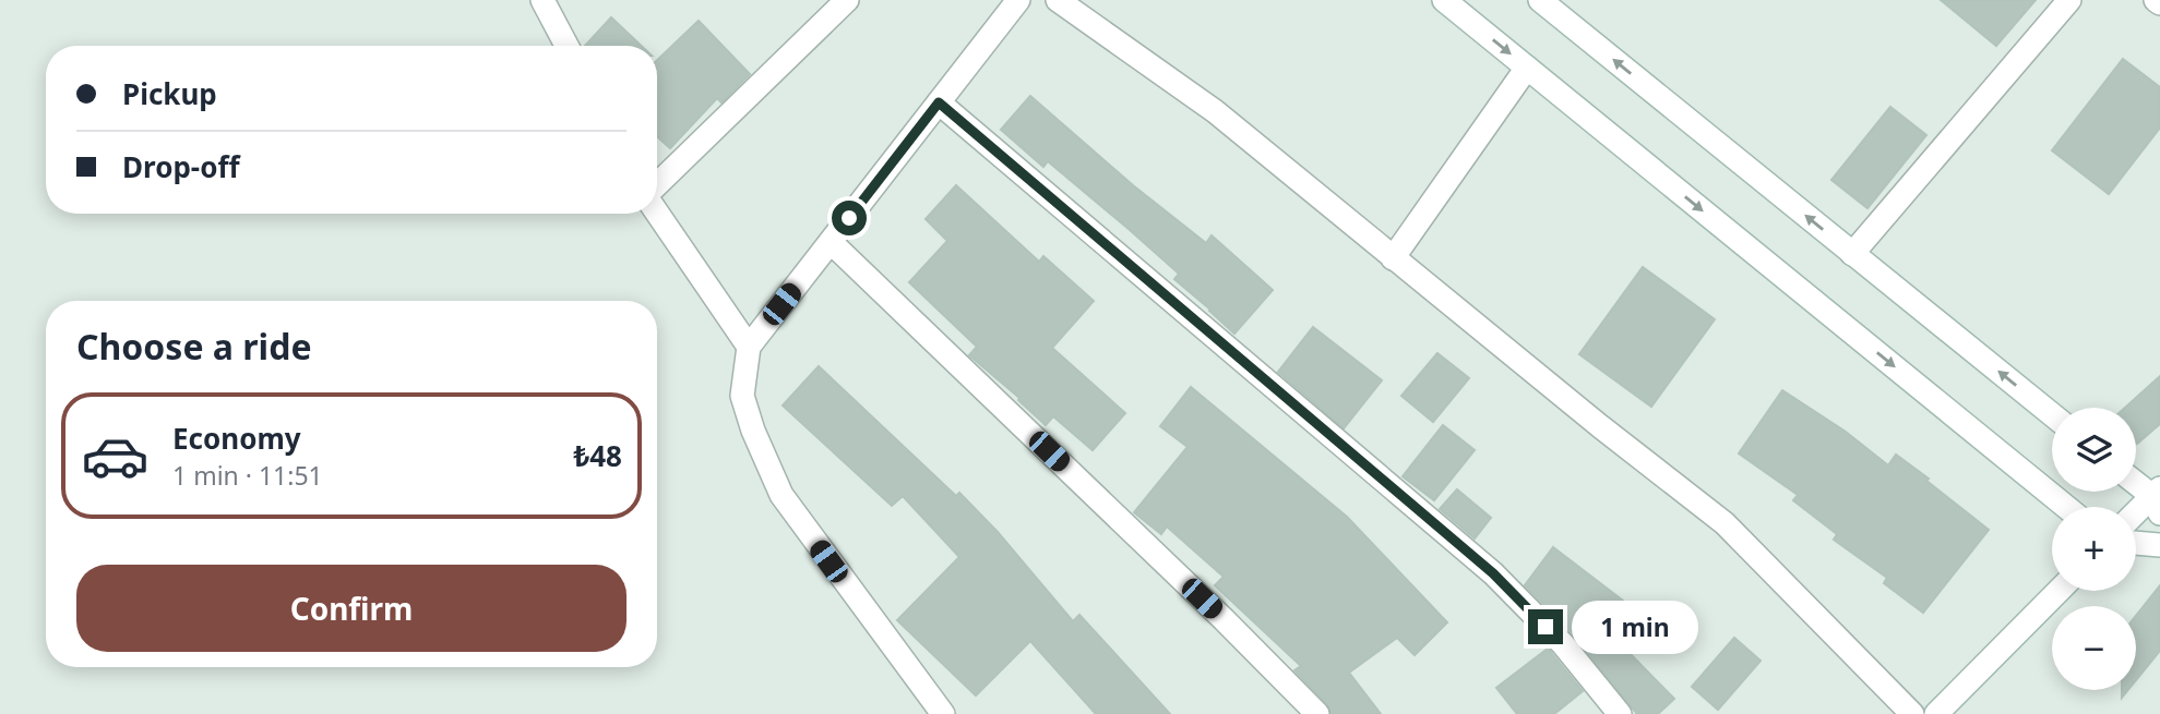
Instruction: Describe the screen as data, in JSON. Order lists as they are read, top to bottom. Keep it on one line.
{"page":{"banner":["Pickup","Drop-off"],"heading":"Choose a ride","list":[{"name":"Economy","note":"1 min · 11:51","value":"₺48"}],"map_buttons":["+","−"],"buttons":"Confirm","bubble":"1 min"}}
